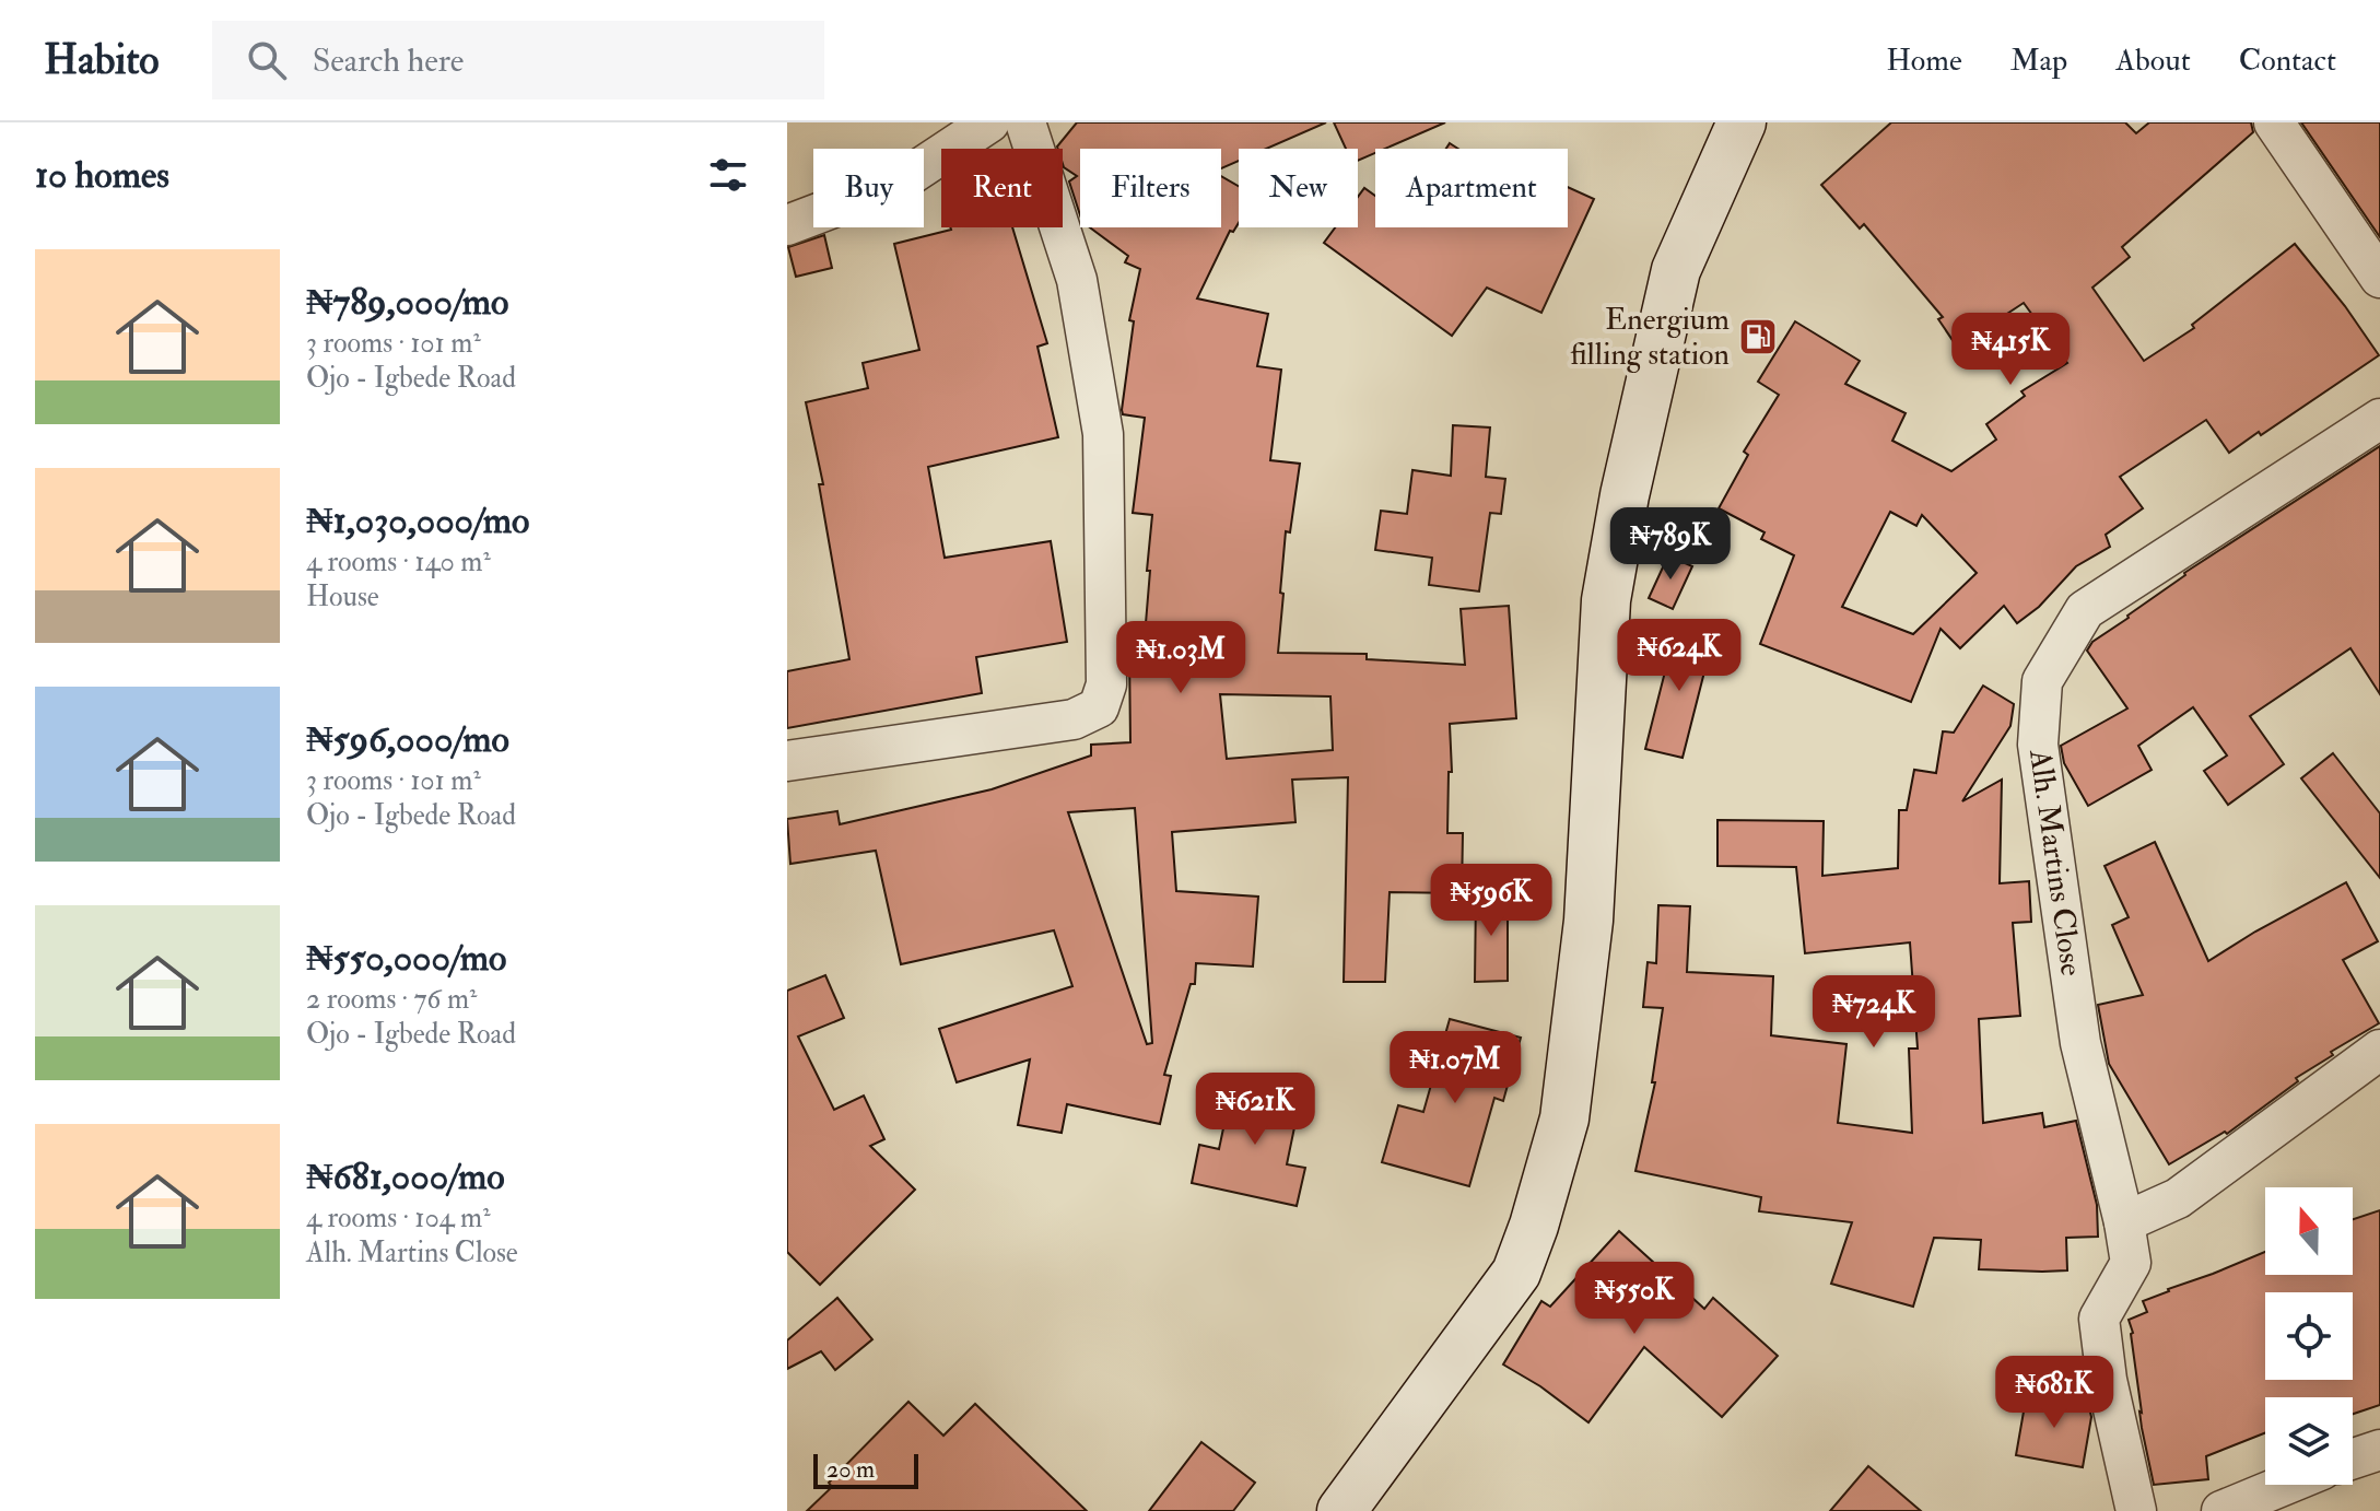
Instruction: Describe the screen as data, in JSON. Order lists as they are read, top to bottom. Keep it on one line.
{"streets":{"street":["Alh. Martins Close"]},"places":{"fuel station":["Energium filling station"]},"scale_bar":"20 m","north":"top","page":{"header":"Habito","search":"Search here","nav":["Home","Map","About","Contact"],"heading":"10 homes","chip":["Buy","Rent","Filters","New","Apartment"],"list":[{"name":"₦789,000/mo","note":"3 rooms · 101 m² · Ojo - Igbede Road"},{"name":"₦1,030,000/mo","note":"4 rooms · 140 m² · House"},{"name":"₦596,000/mo","note":"3 rooms · 101 m² · Ojo - Igbede Road"},{"name":"₦550,000/mo","note":"2 rooms · 76 m² · Ojo - Igbede Road"},{"name":"₦681,000/mo","note":"4 rooms · 104 m² · Alh. Martins Close"}],"price":["₦415K","₦789K","₦624K","₦1.03M","₦596K","₦724K","₦1.07M","₦621K","₦550K","₦681K"],"scale":"20 m"}}
